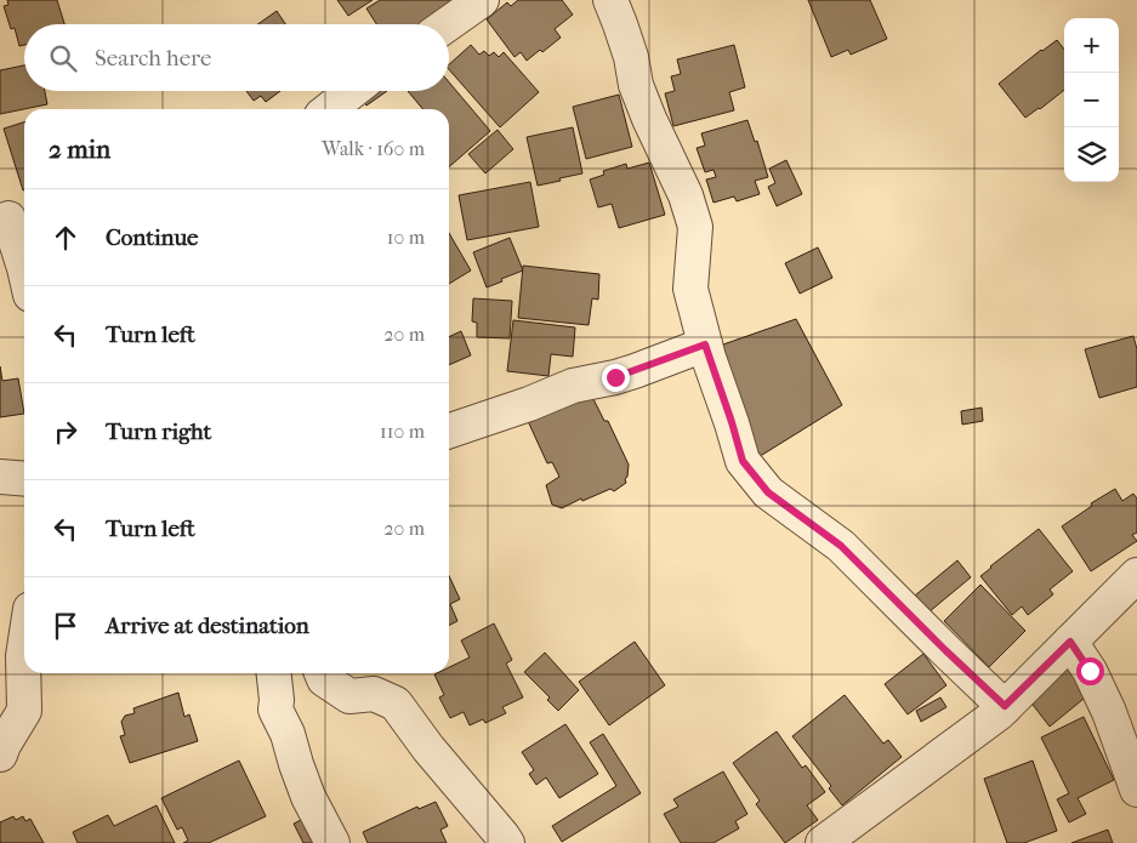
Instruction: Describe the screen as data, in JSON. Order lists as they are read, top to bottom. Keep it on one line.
{"page":{"map_buttons":["+","−"],"search":"Search here","heading":["2 min","Walk · 160 m"],"list":[["Continue","10 m"],["Turn left","20 m"],["Turn right","110 m"],["Turn left","20 m"],"Arrive at destination"]}}
